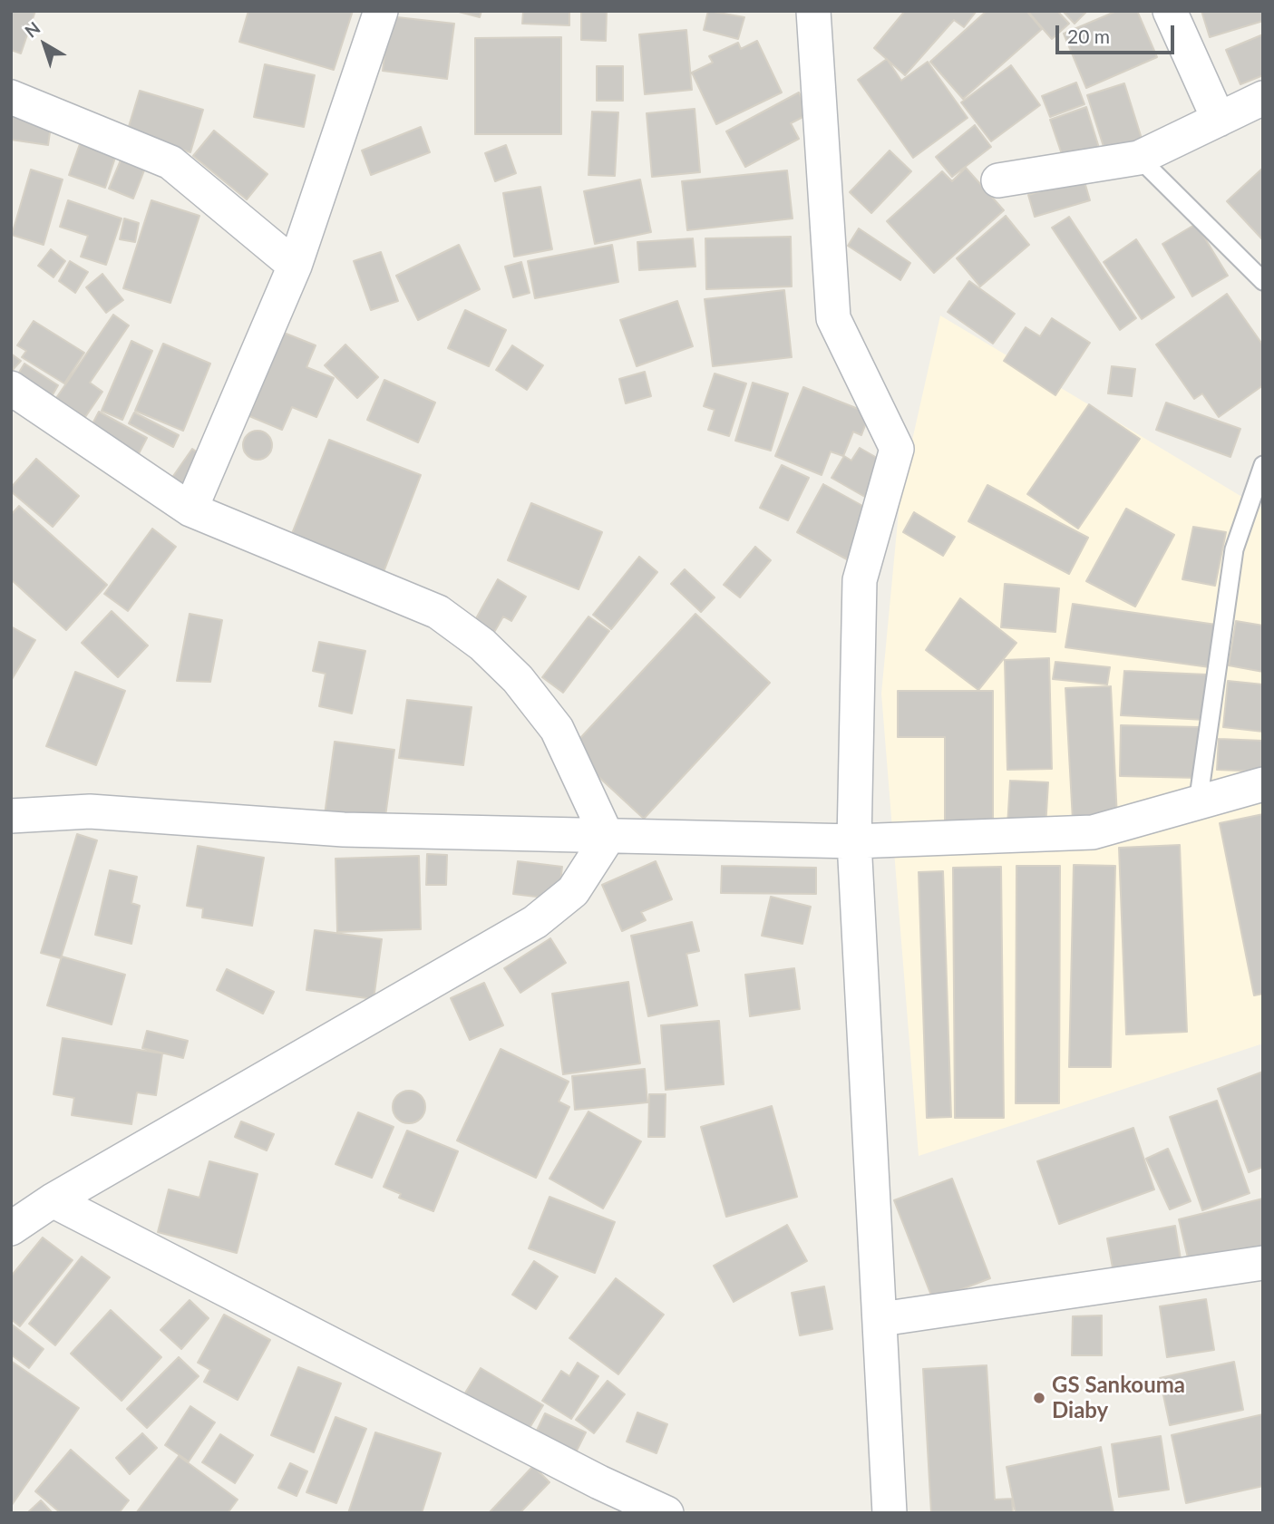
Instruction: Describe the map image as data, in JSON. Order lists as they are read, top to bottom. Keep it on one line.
{"places":["GS Sankouma Diaby"],"scale_bar":"20 m","north":"top left"}
